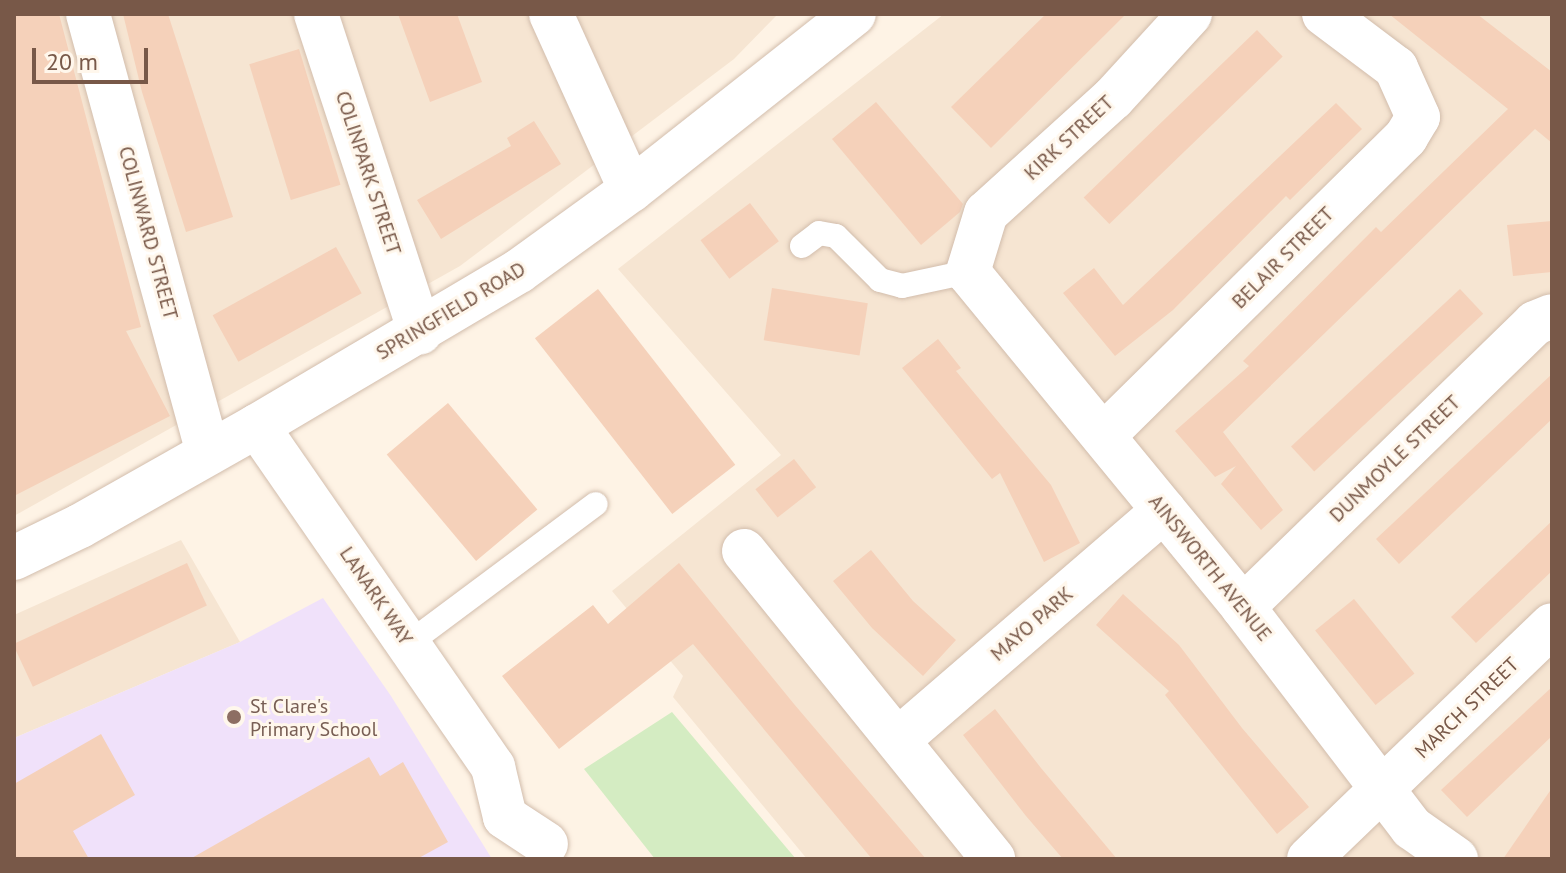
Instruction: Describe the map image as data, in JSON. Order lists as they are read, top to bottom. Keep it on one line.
{"streets":{"street":["KIRK STREET","COLINPARK STREET","COLINWARD STREET","BELAIR STREET","SPRINGFIELD ROAD","DUNMOYLE STREET","AINSWORTH AVENUE","LANARK WAY","MAYO PARK","MARCH STREET"]},"crossings":[["KIRK STREET","AINSWORTH AVENUE"],["COLINPARK STREET","SPRINGFIELD ROAD"],["COLINWARD STREET","SPRINGFIELD ROAD"],["BELAIR STREET","AINSWORTH AVENUE"],["SPRINGFIELD ROAD","LANARK WAY"],["DUNMOYLE STREET","AINSWORTH AVENUE"],["AINSWORTH AVENUE","MAYO PARK"],["AINSWORTH AVENUE","MARCH STREET"]],"places":["St Clare's Primary School"],"scale_bar":"20 m"}
